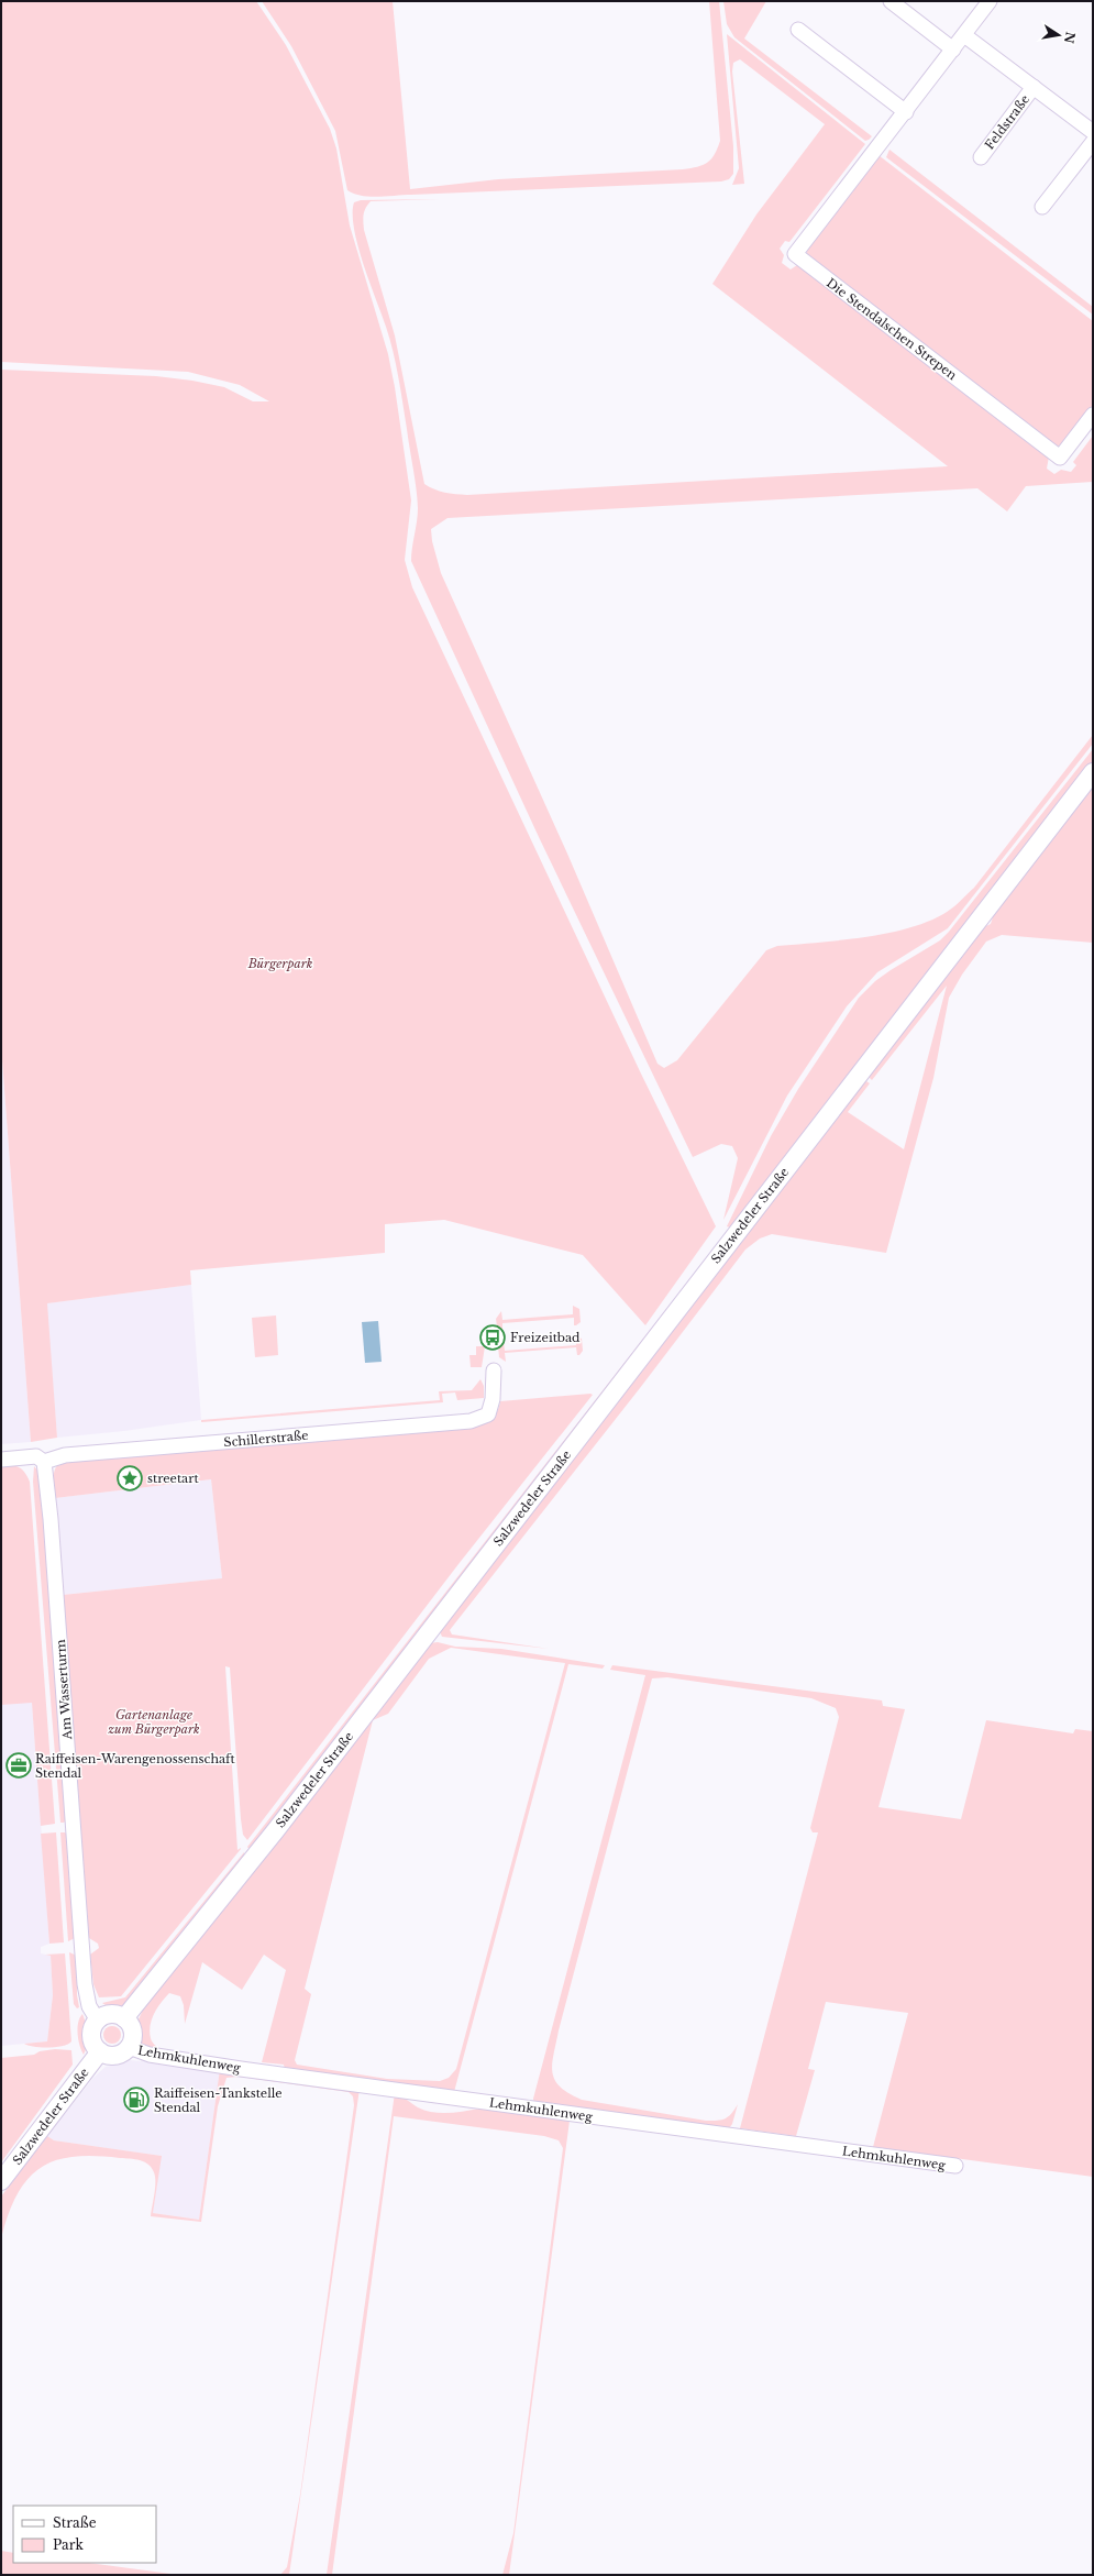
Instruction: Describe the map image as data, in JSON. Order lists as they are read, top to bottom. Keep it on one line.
{"streets":{"main road":["Salzwedeler Straße"],"street":["Feldstraße","Die Stendalschen Strepen","Schillerstraße","Am Wasserturm","Lehmkuhlenweg"]},"crossings":[["Salzwedeler Straße","Am Wasserturm"],["Salzwedeler Straße","Lehmkuhlenweg"],["Schillerstraße","Am Wasserturm"],["Am Wasserturm","Lehmkuhlenweg"]],"parks":["Bürgerpark","Gartenanlage zum Bürgerpark"],"places":{"bus stop":["Freizeitbad"],"place":["streetart"],"office":["Raiffeisen-Warengenossenschaft Stendal"],"fuel station":["Raiffeisen-Tankstelle Stendal"]},"legend":["Straße","Park"],"north":"right"}
